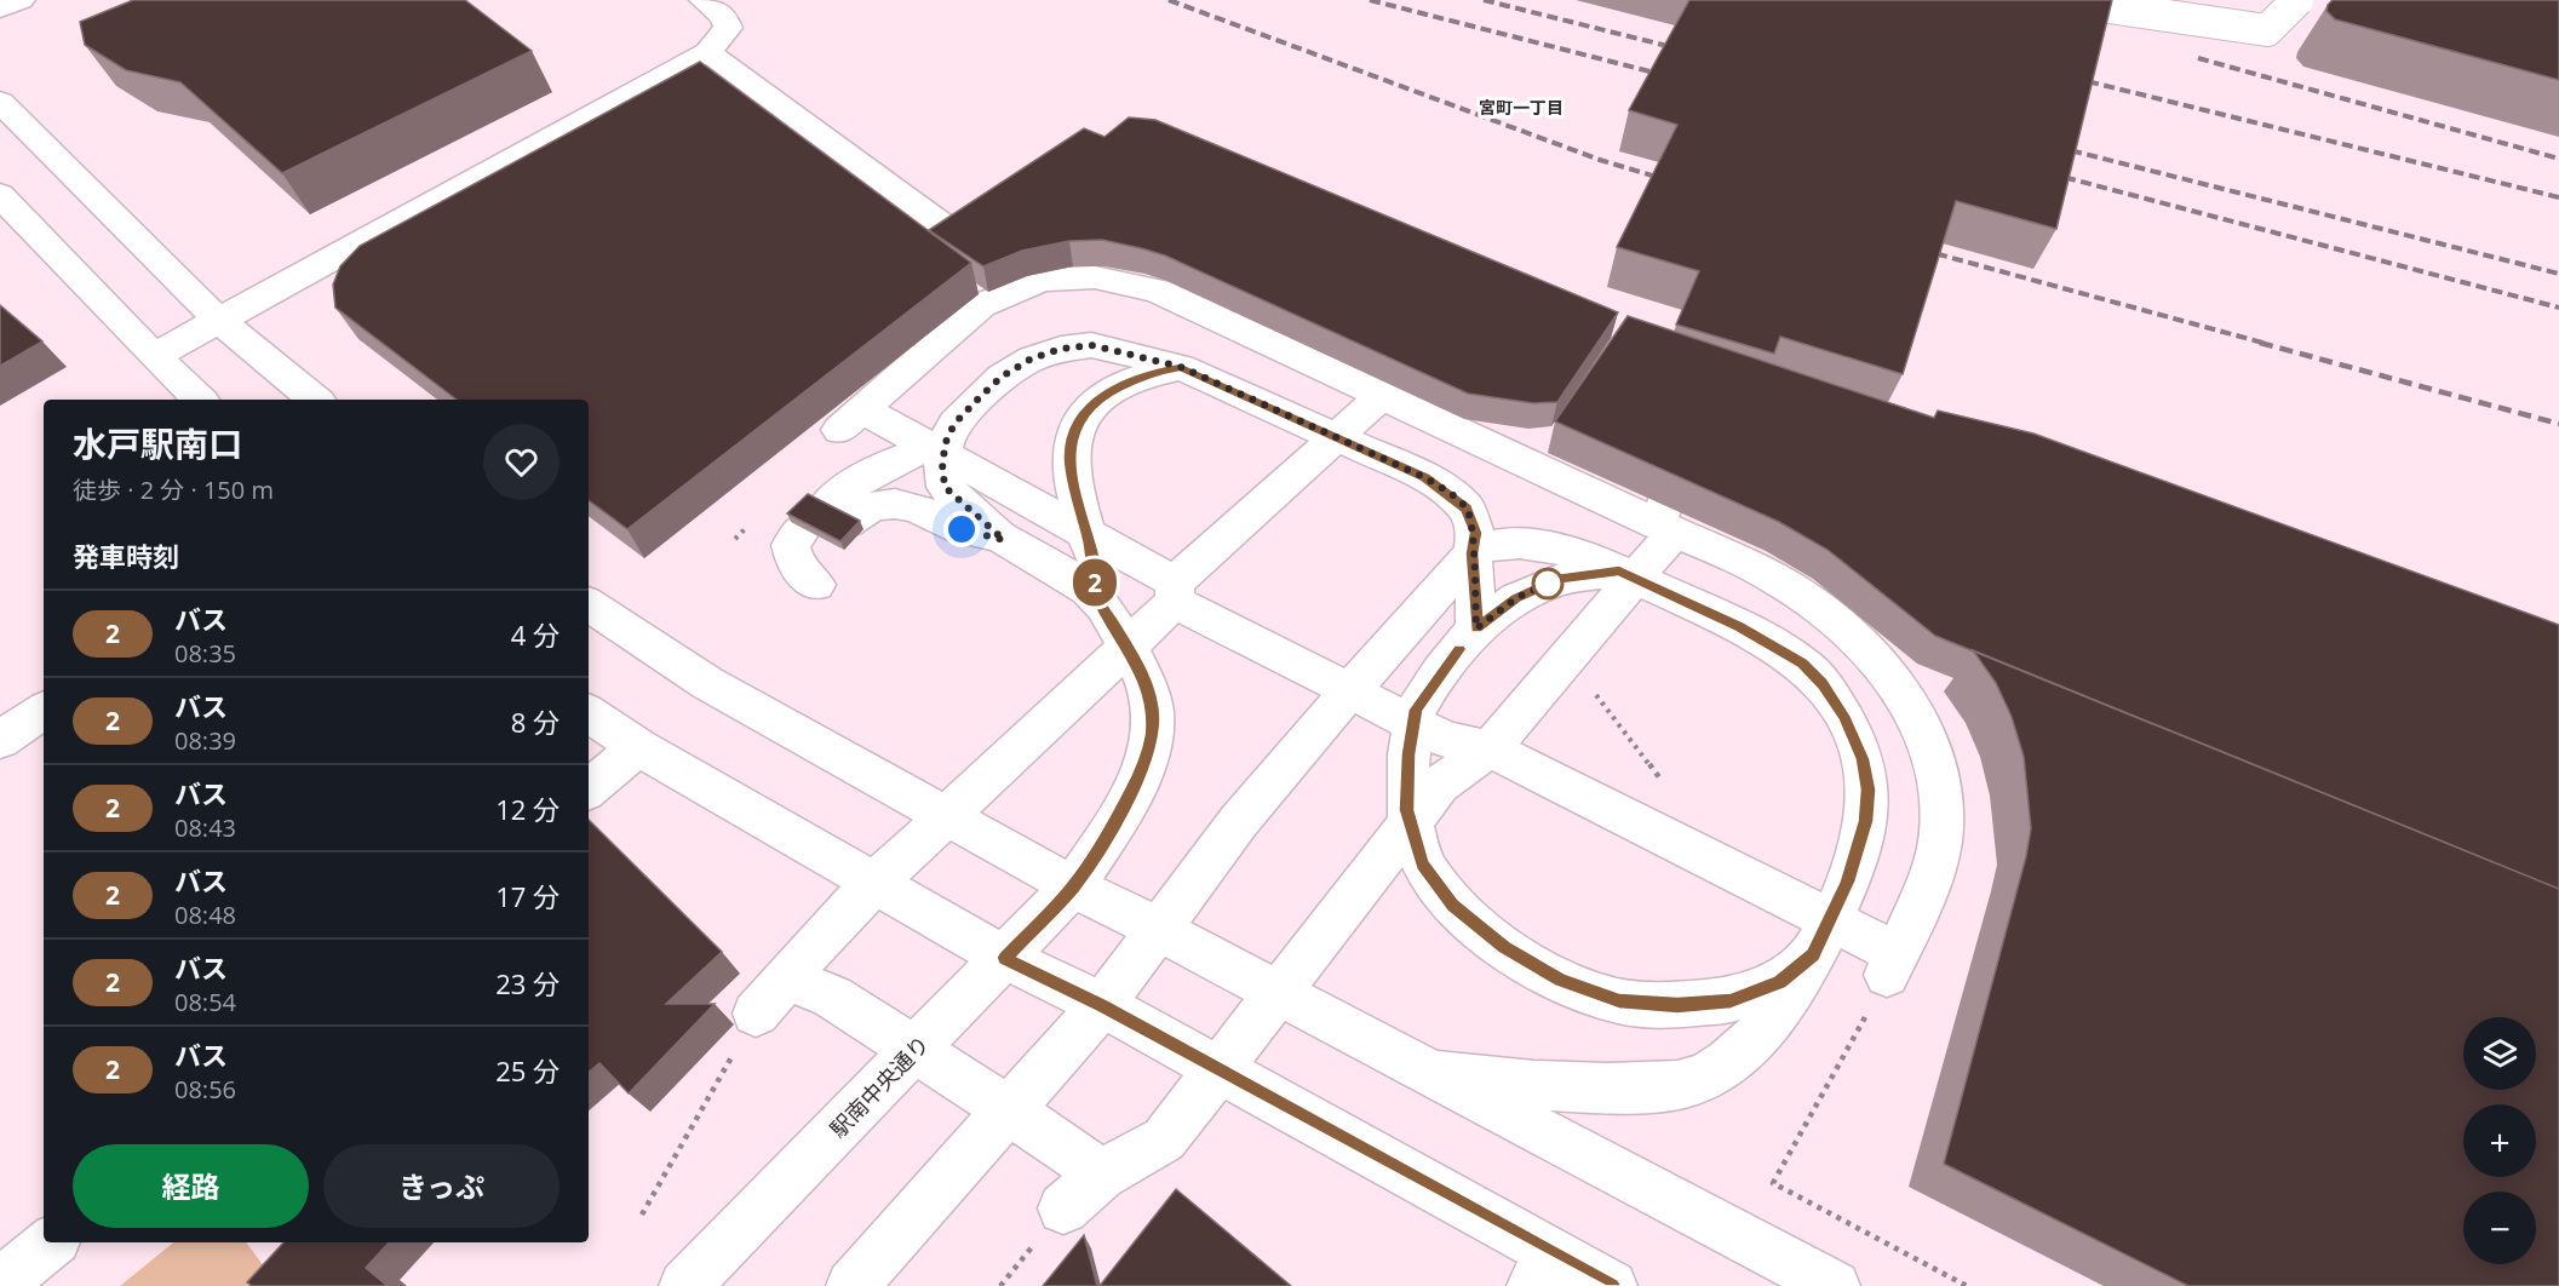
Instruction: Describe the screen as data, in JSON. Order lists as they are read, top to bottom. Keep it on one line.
{"streets":{"street":["駅南中央通り"]},"districts":["宮町一丁目"],"lines":["bus line 2"],"page":{"on_map":"2","heading":[["水戸駅南口","徒歩 · 2 分 · 150 m"],"発車時刻"],"list":[{"mark":"2","name":"バス","note":"08:35","value":"4 分"},{"mark":"2","name":"バス","note":"08:39","value":"8 分"},{"mark":"2","name":"バス","note":"08:43","value":"12 分"},{"mark":"2","name":"バス","note":"08:48","value":"17 分"},{"mark":"2","name":"バス","note":"08:54","value":"23 分"},{"mark":"2","name":"バス","note":"08:56","value":"25 分"}],"map_buttons":["+","−"],"buttons":["経路","きっぷ"]}}
